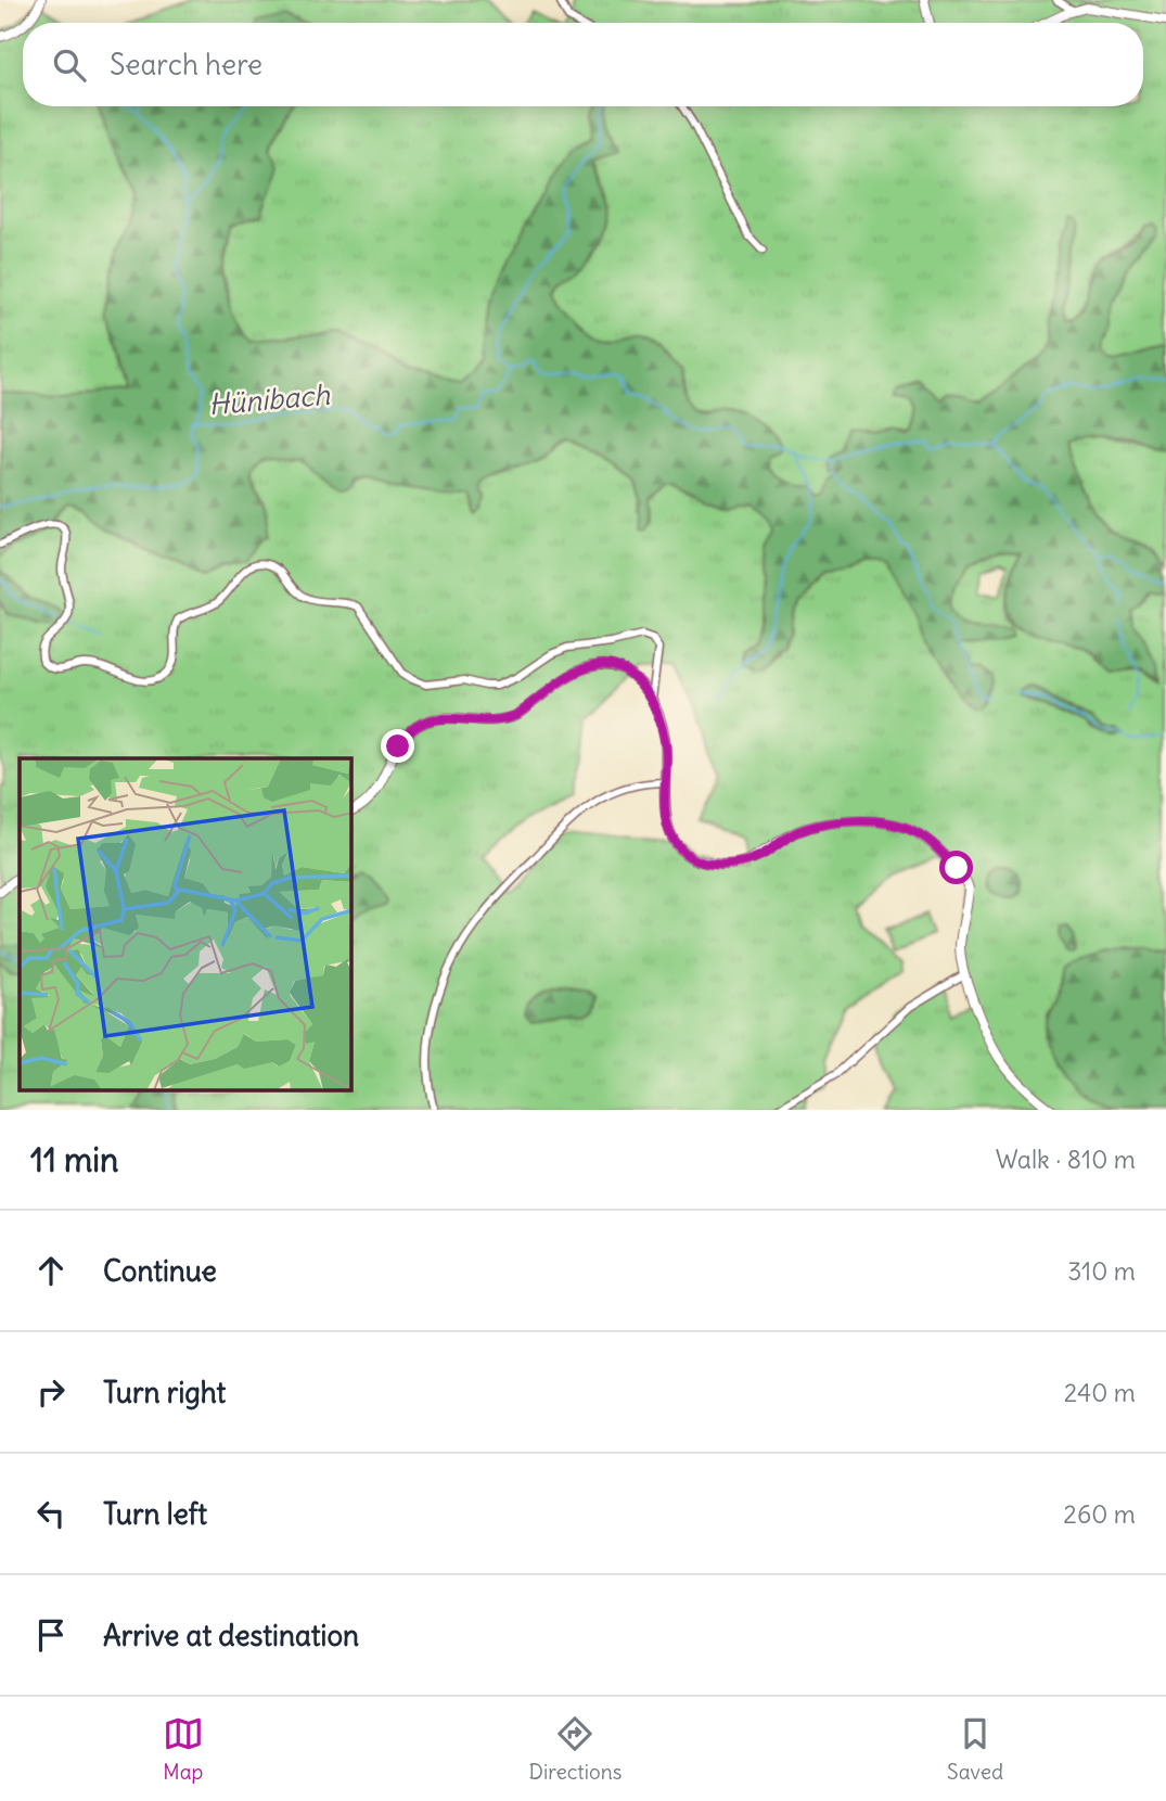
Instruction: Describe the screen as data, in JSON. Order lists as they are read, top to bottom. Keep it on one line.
{"water":["Hünibach"],"page":{"search":"Search here","heading":["11 min","Walk · 810 m"],"list":[["Continue","310 m"],["Turn right","240 m"],["Turn left","260 m"],"Arrive at destination"],"nav":["Map","Directions","Saved"]}}
